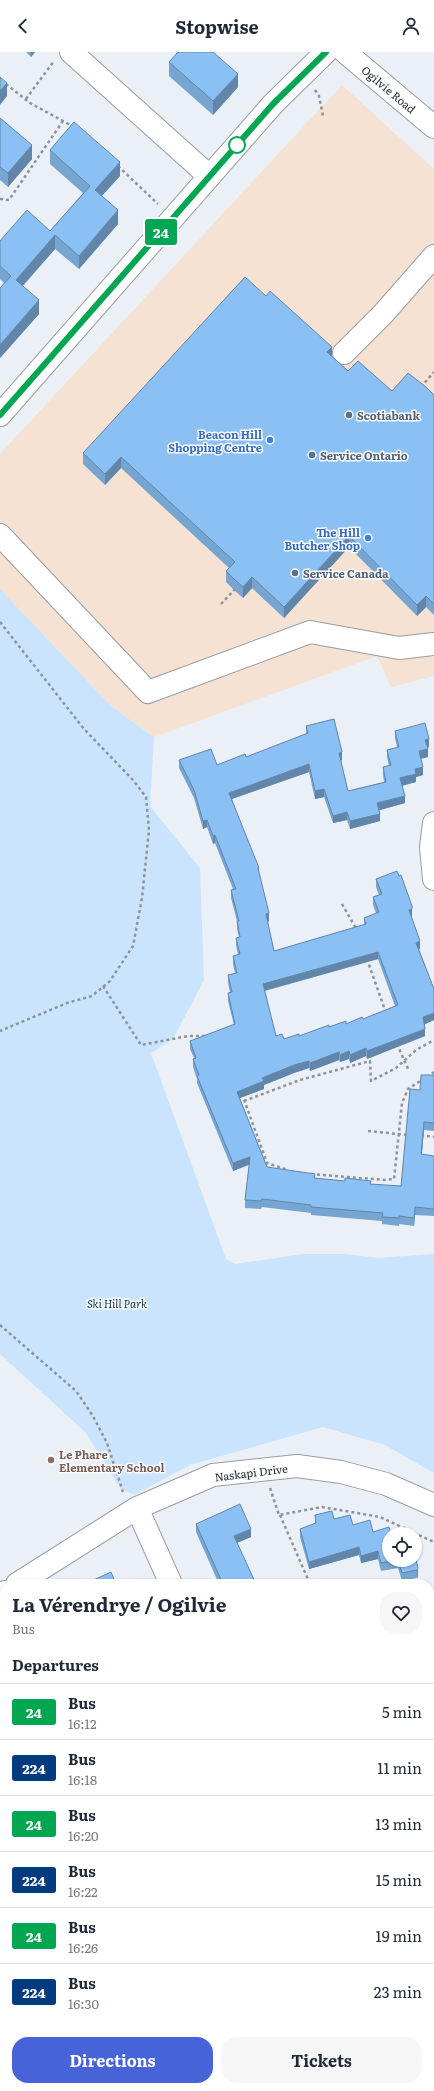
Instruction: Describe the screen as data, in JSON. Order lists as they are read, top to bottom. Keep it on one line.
{"streets":{"street":["Ogilvie Road","Naskapi Drive"]},"parks":["Ski Hill Park"],"places":["Scotiabank","Beacon Hill Shopping Centre","Service Ontario","The Hill Butcher Shop","Service Canada","Le Phare Elementary School"],"lines":["bus line 24"],"page":{"header":"Stopwise","on_map":"24","heading":[["La Vérendrye / Ogilvie","Bus"],"Departures"],"list":[{"mark":"24","name":"Bus","note":"16:12","value":"5 min"},{"mark":"224","name":"Bus","note":"16:18","value":"11 min"},{"mark":"24","name":"Bus","note":"16:20","value":"13 min"},{"mark":"224","name":"Bus","note":"16:22","value":"15 min"},{"mark":"24","name":"Bus","note":"16:26","value":"19 min"},{"mark":"224","name":"Bus","note":"16:30","value":"23 min"}],"buttons":["Directions","Tickets"]}}
